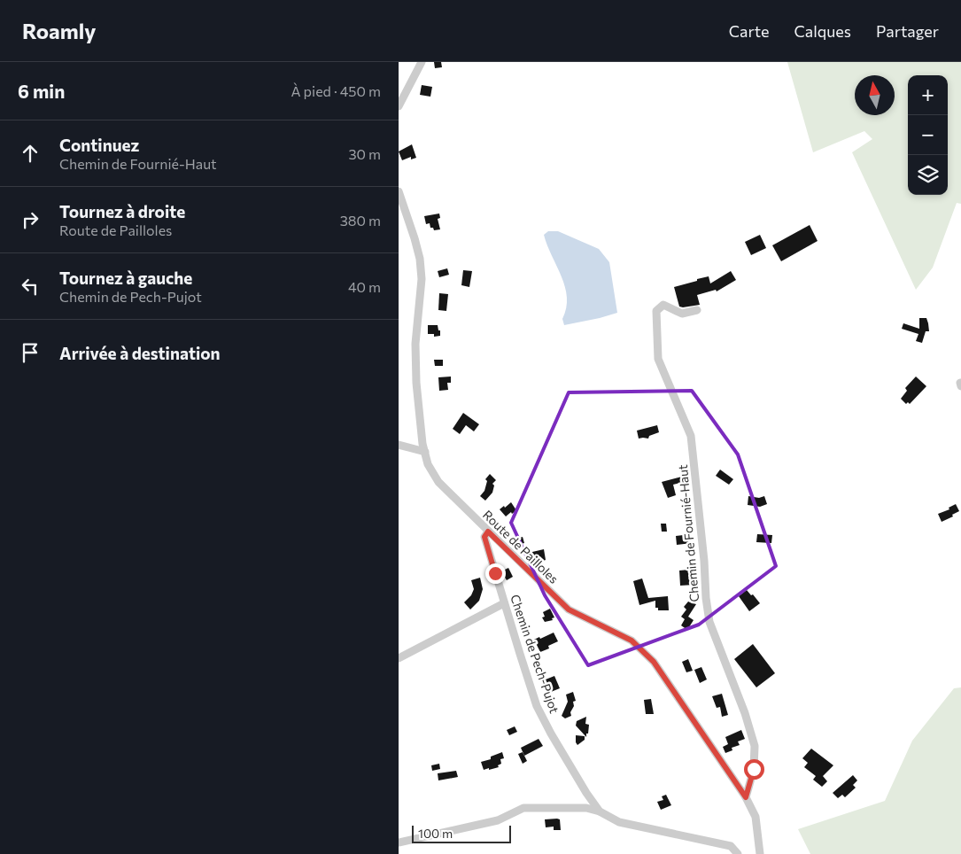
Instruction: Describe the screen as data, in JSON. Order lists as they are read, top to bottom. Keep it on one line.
{"streets":{"street":["Chemin de Fournié-Haut","Route de Pailloles","Chemin de Pech-Pujot"]},"crossings":[["Chemin de Fournié-Haut","Route de Pailloles"],["Route de Pailloles","Chemin de Pech-Pujot"]],"scale_bar":"100 m","north":"top","page":{"header":"Roamly","nav":["Carte","Calques","Partager"],"heading":["6 min","À pied · 450 m"],"map_buttons":["+","−"],"list":[["Continuez","Chemin de Fournié-Haut","30 m"],["Tournez à droite","Route de Pailloles","380 m"],["Tournez à gauche","Chemin de Pech-Pujot","40 m"],"Arrivée à destination"],"scale":"100 m"}}
